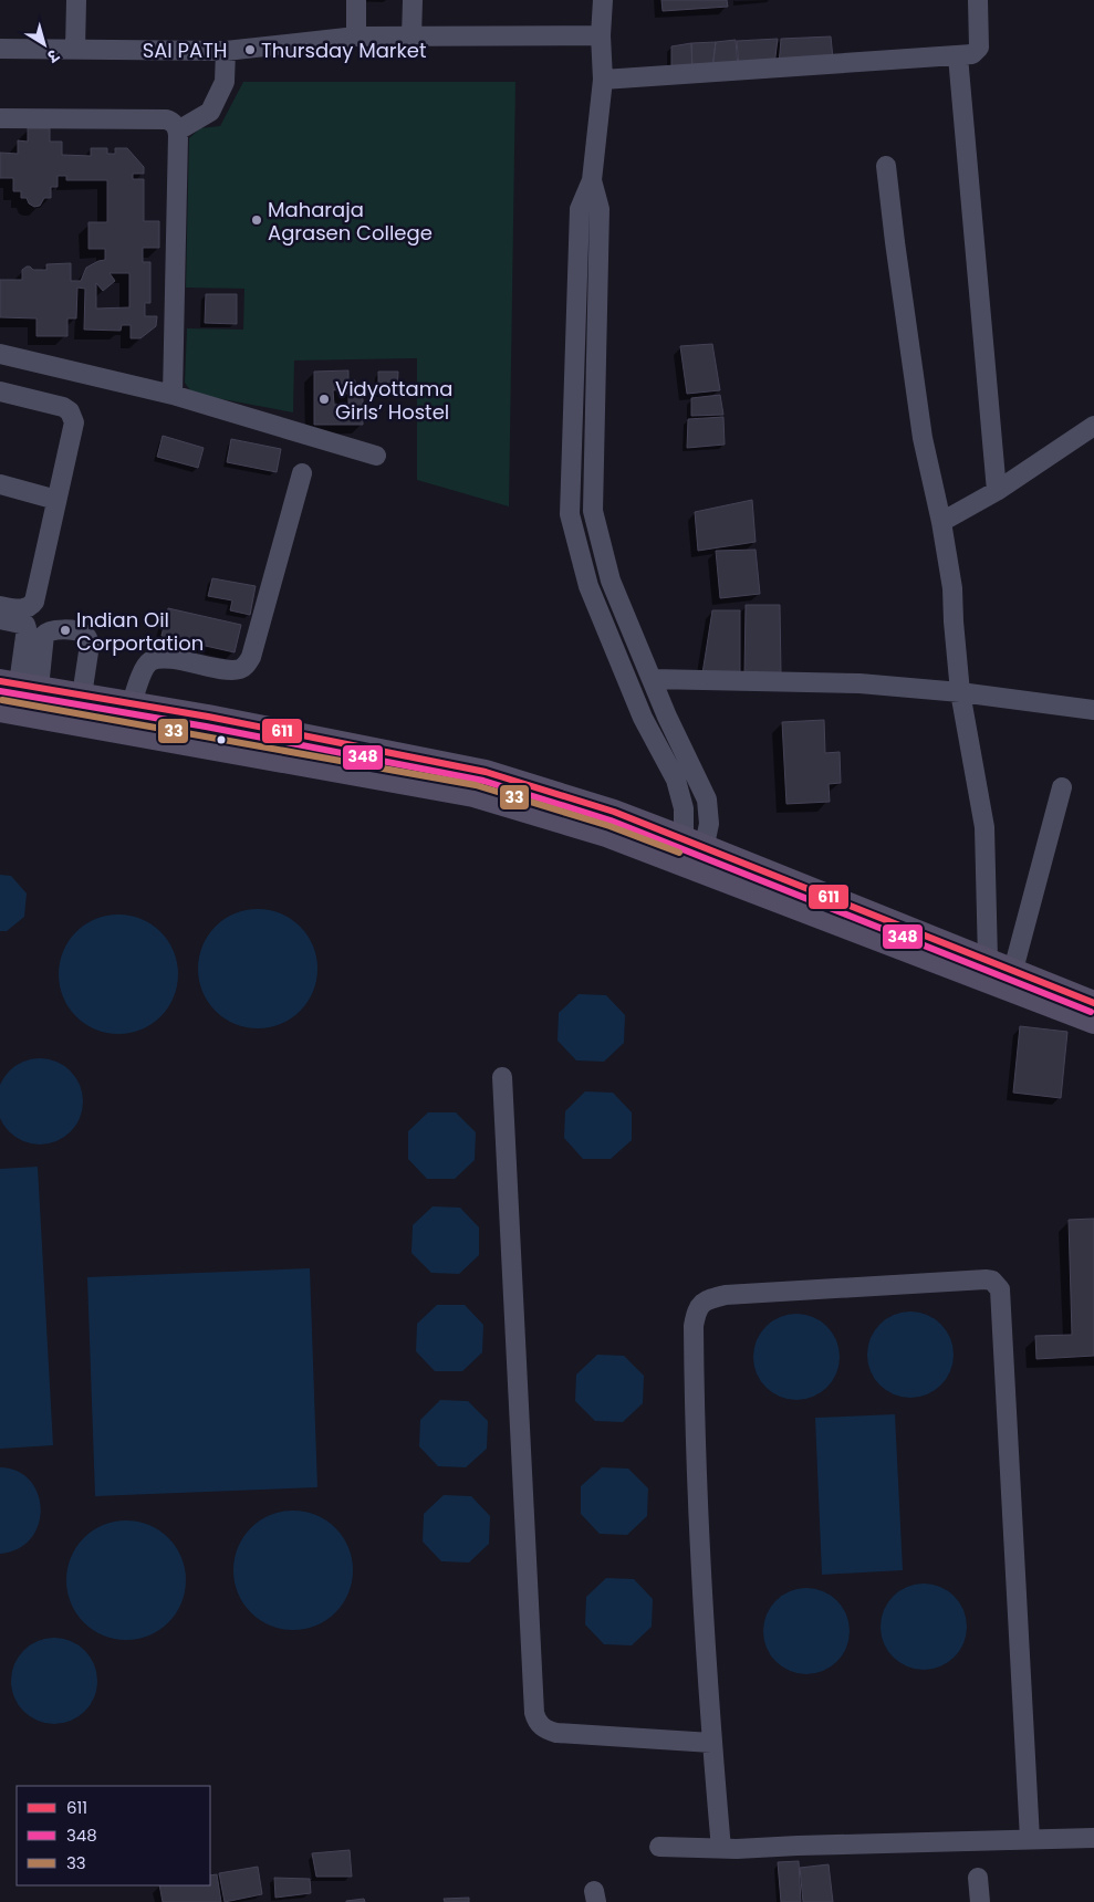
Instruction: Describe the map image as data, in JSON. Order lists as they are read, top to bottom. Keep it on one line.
{"streets":{"street":["SAI PATH"]},"places":["Thursday Market","Maharaja Agrasen College","Vidyottama Girls’ Hostel","Indian Oil Corportation"],"lines":["transit line 611","transit line 348","transit line 33"],"legend":["611","348","33"],"north":"bottom right"}
